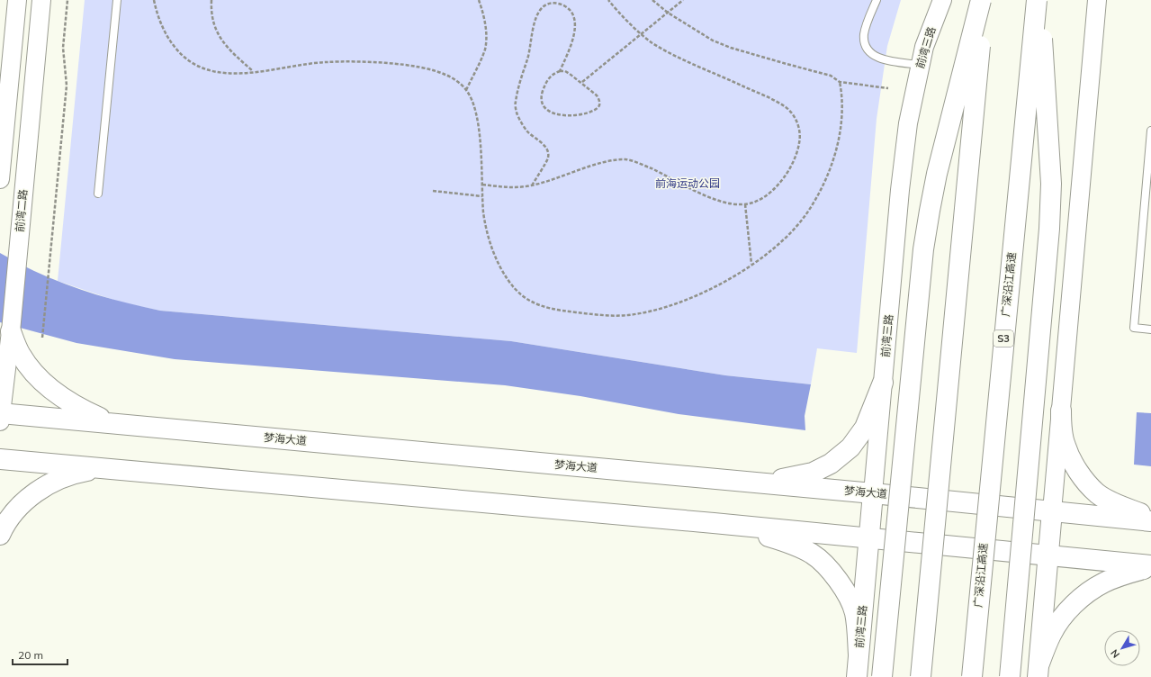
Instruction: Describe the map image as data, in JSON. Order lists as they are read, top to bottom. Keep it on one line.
{"streets":{"main road":["前湾三路","广深沿江高速","S3","梦海大道"],"street":["前湾二路"]},"crossings":[["前湾三路","梦海大道"],["前湾二路","梦海大道"]],"parks":["前海运动公园"],"scale_bar":"20 m","north":"bottom left"}
